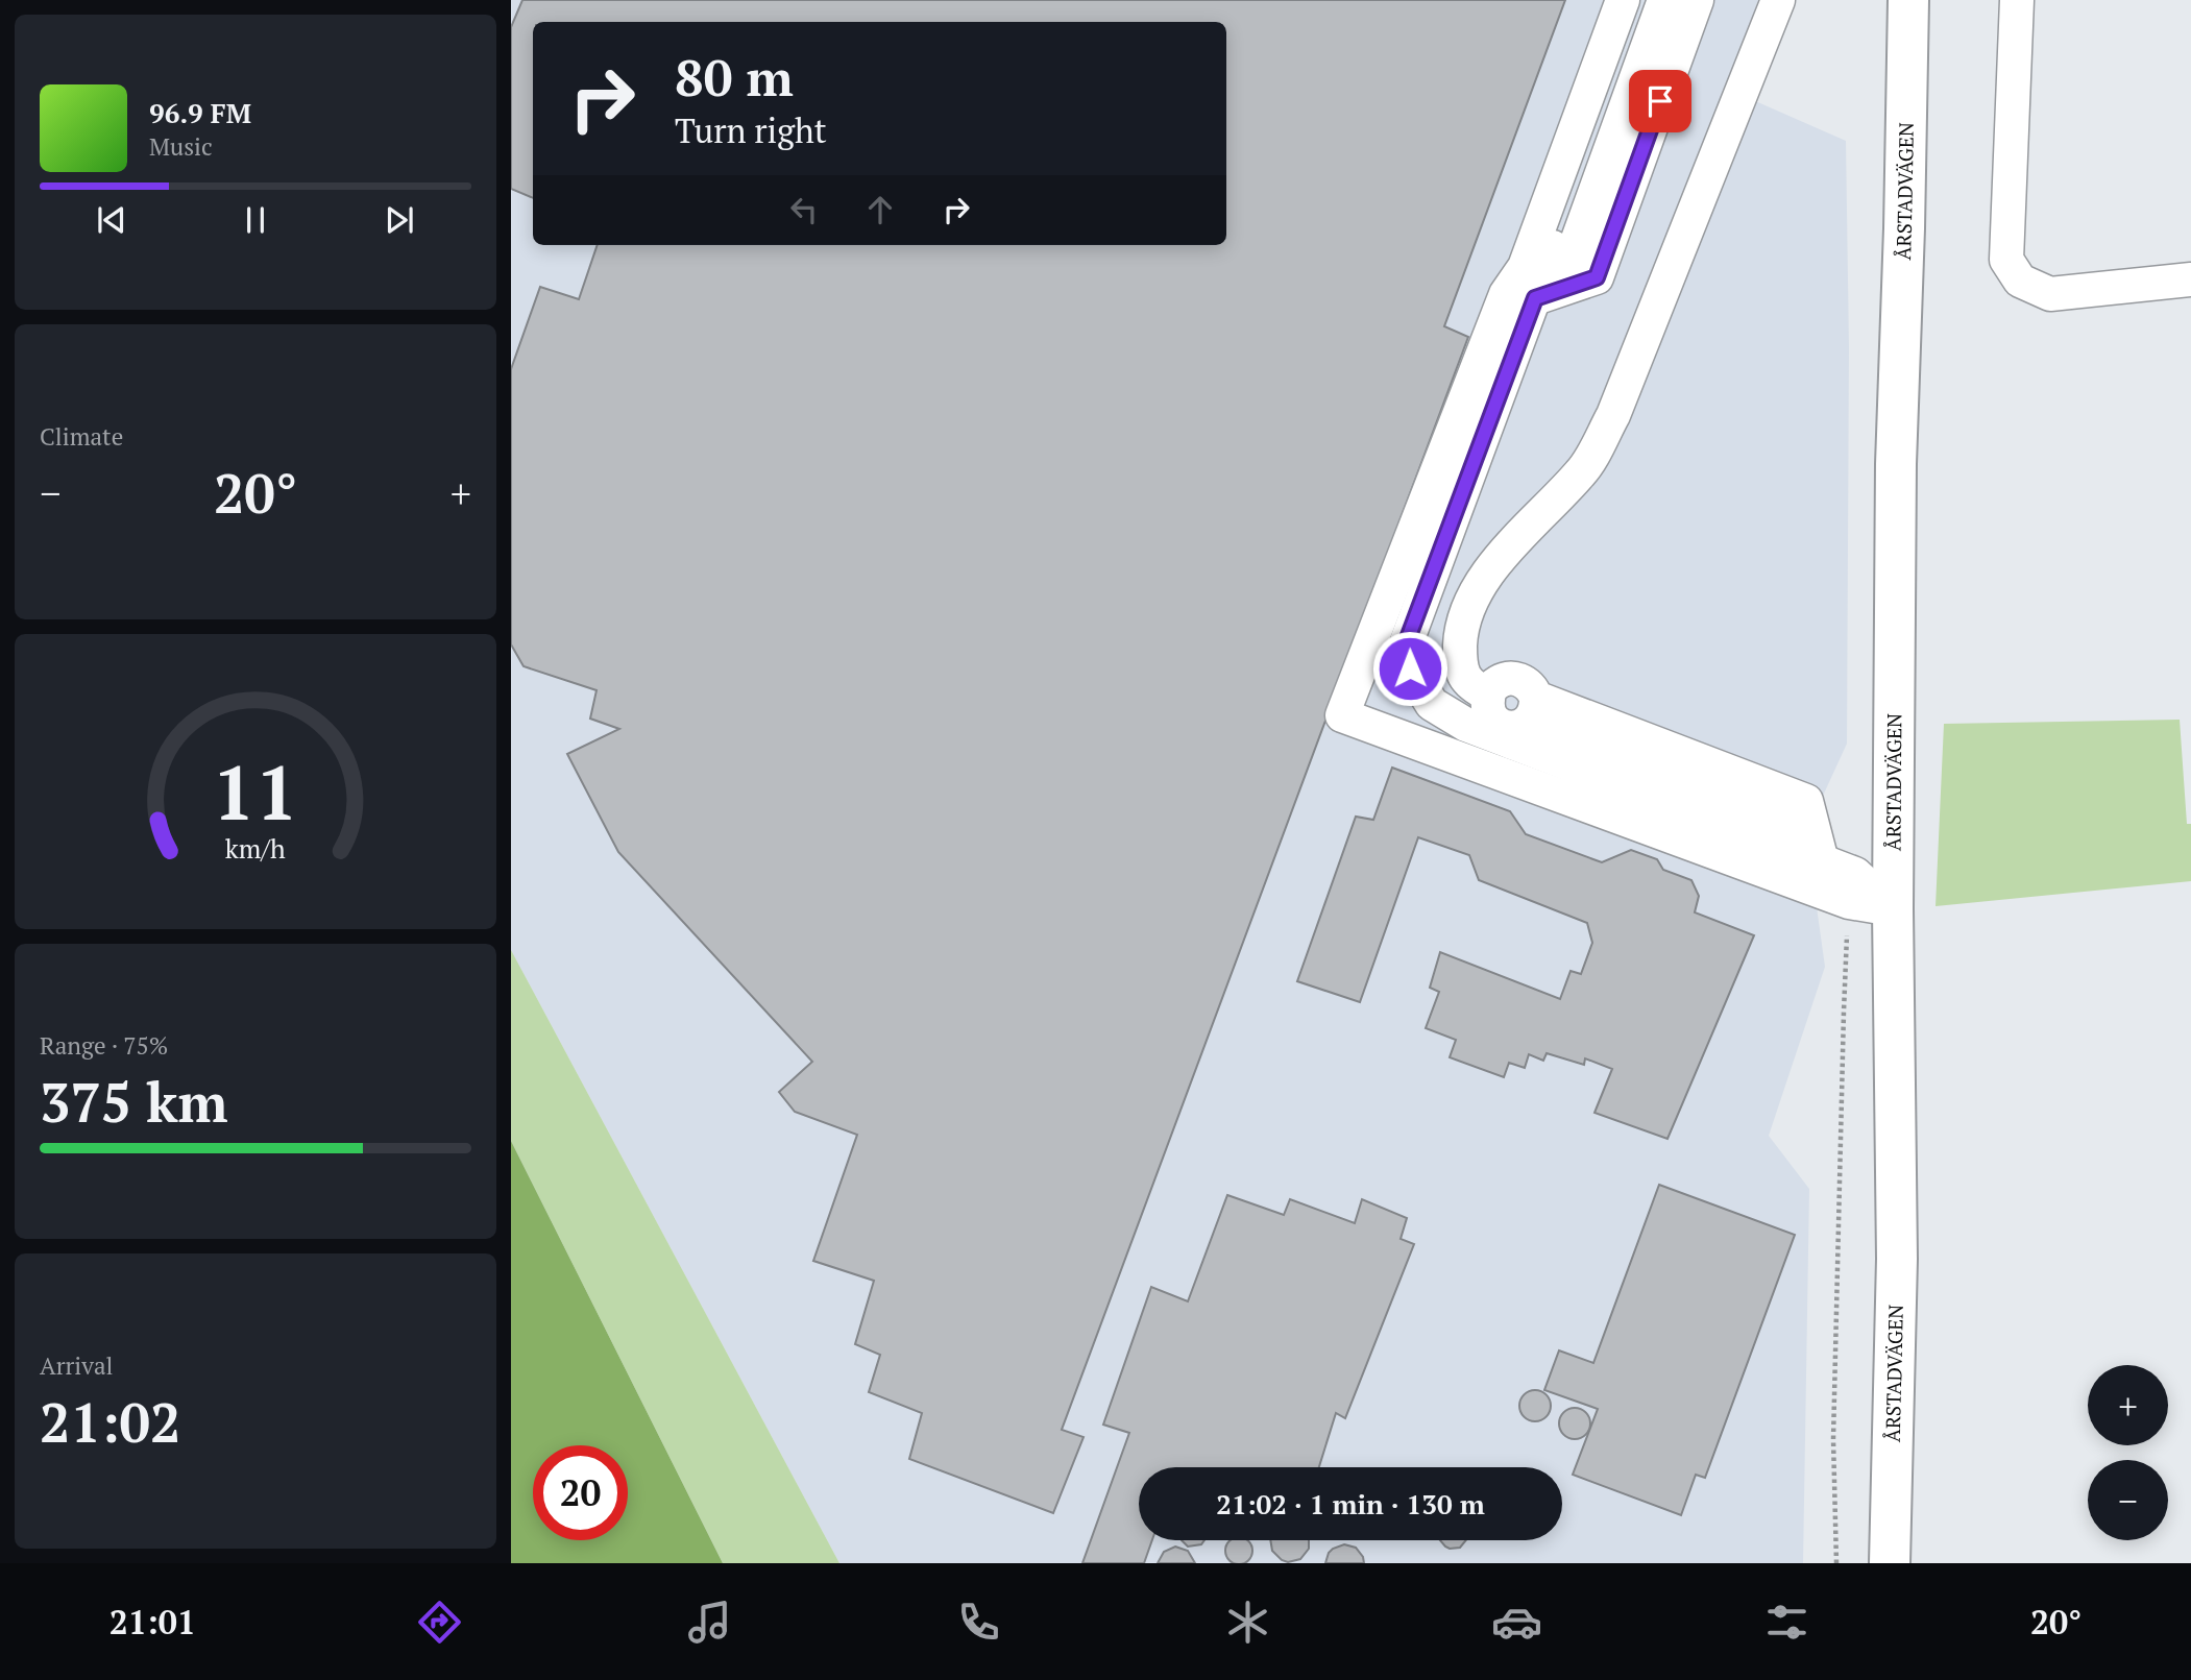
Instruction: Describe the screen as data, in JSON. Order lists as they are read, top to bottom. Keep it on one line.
{"streets":{"main road":["ÅRSTADVÄGEN"]},"page":{"turn":["80 m","Turn right"],"song":["96.9 FM","Music"],"tile":["Climate",["Range · 75%","375 km"],["Arrival","21:02"]],"heat":["−","20°","+"],"map_buttons":["+","−"],"limit":"20","trip":"21:02 · 1 min · 130 m","tabs":["21:01","20°"],"gauge":["11","km/h"]}}
